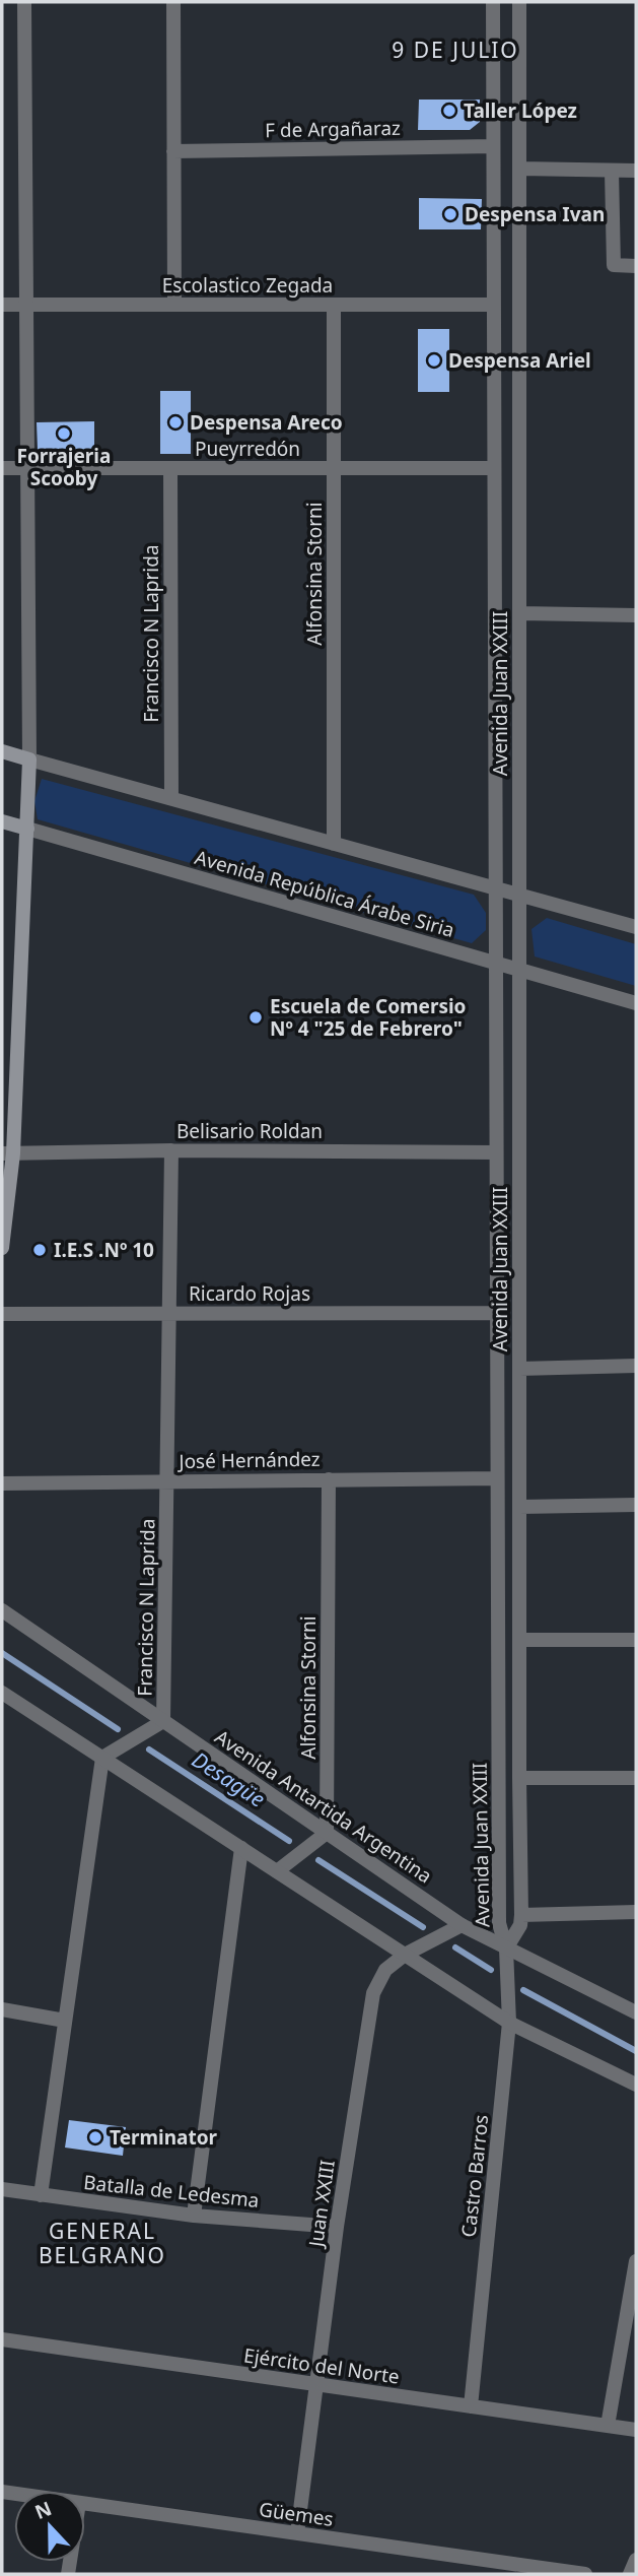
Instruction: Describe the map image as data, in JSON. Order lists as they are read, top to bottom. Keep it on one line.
{"streets":{"main road":["Avenida República Árabe Siria"],"street":["F de Argañaraz","Escolastico Zegada","Pueyrredón","Alfonsina Storni","Francisco N Laprida","Avenida Juan XXIII","Belisario Roldan","Ricardo Rojas","José Hernández","Avenida Antartida Argentina","Castro Barros","Batalla de Ledesma","Juan XXIII","Ejército del Norte","Güemes"]},"crossings":[["F de Argañaraz","Avenida Juan XXIII"],["Escolastico Zegada","Alfonsina Storni"],["Escolastico Zegada","Avenida Juan XXIII"],["Pueyrredón","Alfonsina Storni"],["Pueyrredón","Francisco N Laprida"],["Pueyrredón","Avenida Juan XXIII"],["Alfonsina Storni","José Hernández"],["Alfonsina Storni","Avenida Antartida Argentina"],["Francisco N Laprida","Belisario Roldan"],["Francisco N Laprida","Ricardo Rojas"],["Francisco N Laprida","José Hernández"],["Francisco N Laprida","Avenida Antartida Argentina"],["Avenida Juan XXIII","Avenida República Árabe Siria"],["Avenida Juan XXIII","Belisario Roldan"],["Avenida Juan XXIII","Ricardo Rojas"],["Avenida Juan XXIII","José Hernández"],["Avenida Juan XXIII","Avenida Antartida Argentina"],["Avenida Juan XXIII","Castro Barros"],["Avenida Antartida Argentina","Castro Barros"],["Avenida Antartida Argentina","Juan XXIII"],["Castro Barros","Ejército del Norte"],["Batalla de Ledesma","Juan XXIII"],["Juan XXIII","Ejército del Norte"],["Juan XXIII","Güemes"]],"districts":["9 DE JULIO","GENERAL BELGRANO"],"water":["Desagüe"],"places":["Taller López","Despensa Ivan","Despensa Ariel","Despensa Areco","Forrajeria Scooby","Escuela de Comersio Nº 4 \"25 de Febrero\"","I.E.S .Nº 10","Terminator"],"north":"top"}
